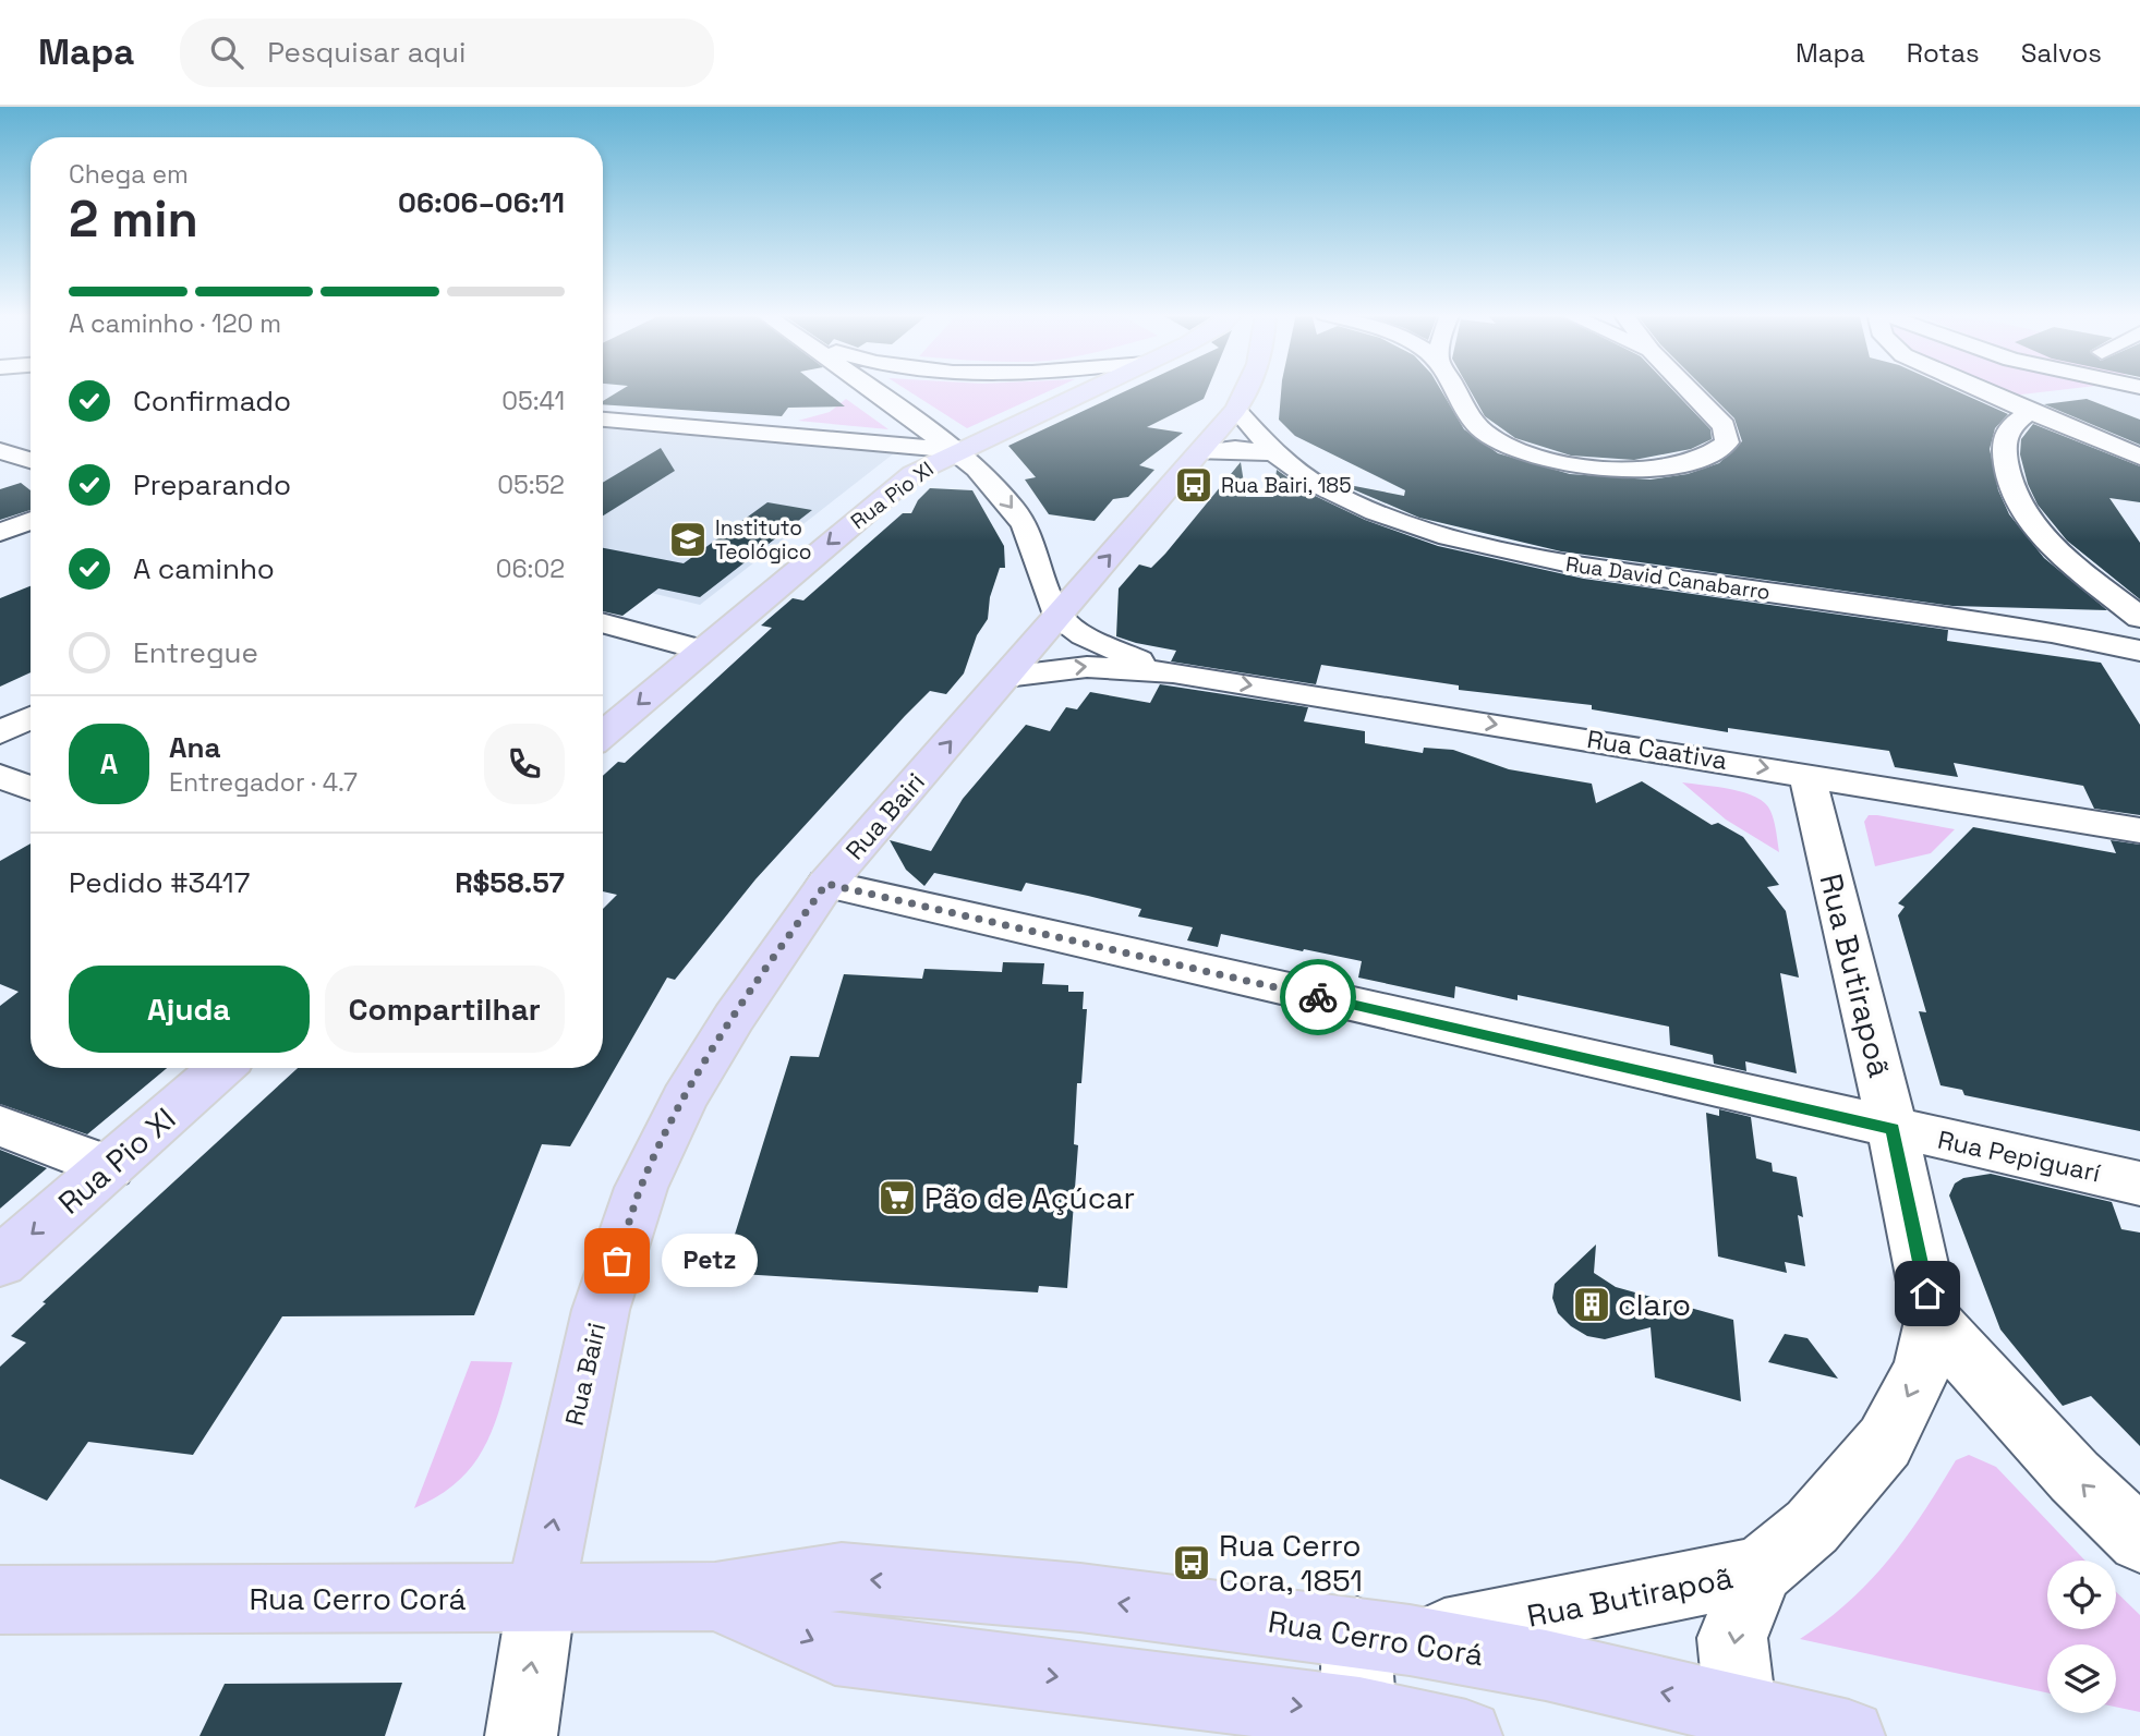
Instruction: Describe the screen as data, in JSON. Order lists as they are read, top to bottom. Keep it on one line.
{"streets":{"main road":["Rua Pio XI","Rua Bairi","Rua Cerro Corá"],"street":["Rua David Canabarro","Rua Caativa","Rua Butirapoã","Rua Pepiguarí"]},"crossings":[["Rua David Canabarro","Rua Bairi"],["Rua Caativa","Rua Bairi"],["Rua Caativa","Rua Butirapoã"],["Rua Bairi","Rua Pepiguarí"],["Rua Bairi","Rua Cerro Corá"],["Rua Butirapoã","Rua Pepiguarí"],["Rua Butirapoã","Rua Cerro Corá"]],"one_way":["Rua Pio XI","Rua Caativa","Rua Bairi"],"places":{"bus stop":["Rua Bairi, 185","Rua Cerro Cora, 1851"],"school or university":["Instituto Teológico"],"supermarket":["Pão de Açúcar"],"other":["Petz"],"building":["claro"]},"page":{"header":"Mapa","search":"Pesquisar aqui","nav":["Mapa","Rotas","Salvos"],"heading":["2 min","Chega em","06:06–06:11"],"panel":["Ana","Entregador · 4.7","Pedido #3417","R$58.57"],"bar":"A caminho · 120 m","list":[["Confirmado","05:41"],["Preparando","05:52"],["A caminho","06:02"],"Entregue"],"round":"A","buttons":["Ajuda","Compartilhar"],"bubble":"Petz"}}
